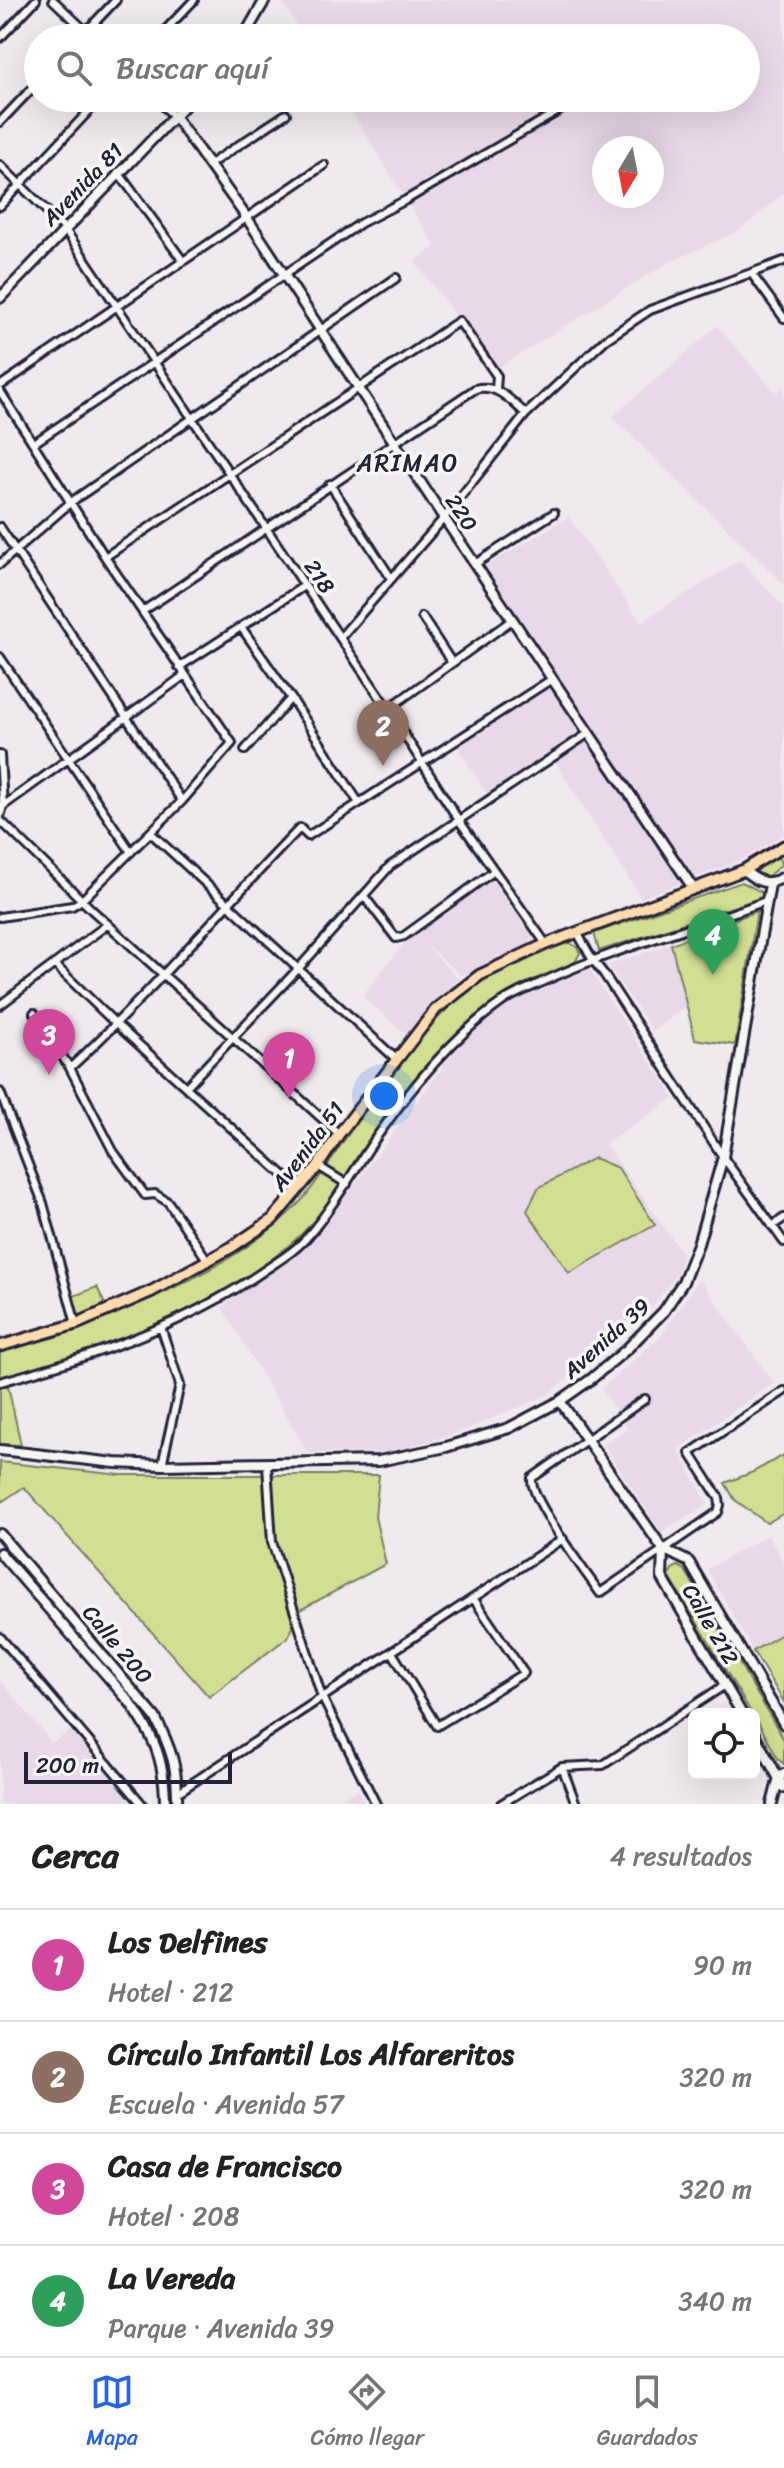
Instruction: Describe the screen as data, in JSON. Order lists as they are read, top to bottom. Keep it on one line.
{"streets":{"main road":["Avenida 51"],"street":["Avenida 81","220","218","Avenida 39","Calle 212","Calle 200"]},"crossings":[["Avenida 81","220"],["Avenida 81","218"],["220","Avenida 51"],["218","Avenida 51"],["Avenida 39","Calle 212"]],"districts":["ARIMAO"],"scale_bar":"200 m","north":"bottom","page":{"search":"Buscar aquí","pins":["2","4","3","1"],"scale":"200 m","heading":["Cerca","4 resultados"],"list":[{"mark":"1","name":"Los Delfines","note":"Hotel · 212","value":"90 m"},{"mark":"2","name":"Círculo Infantil Los Alfareritos","note":"Escuela · Avenida 57","value":"320 m"},{"mark":"3","name":"Casa de Francisco","note":"Hotel · 208","value":"320 m"},{"mark":"4","name":"La Vereda","note":"Parque · Avenida 39","value":"340 m"}],"nav":["Mapa","Cómo llegar","Guardados"]}}
